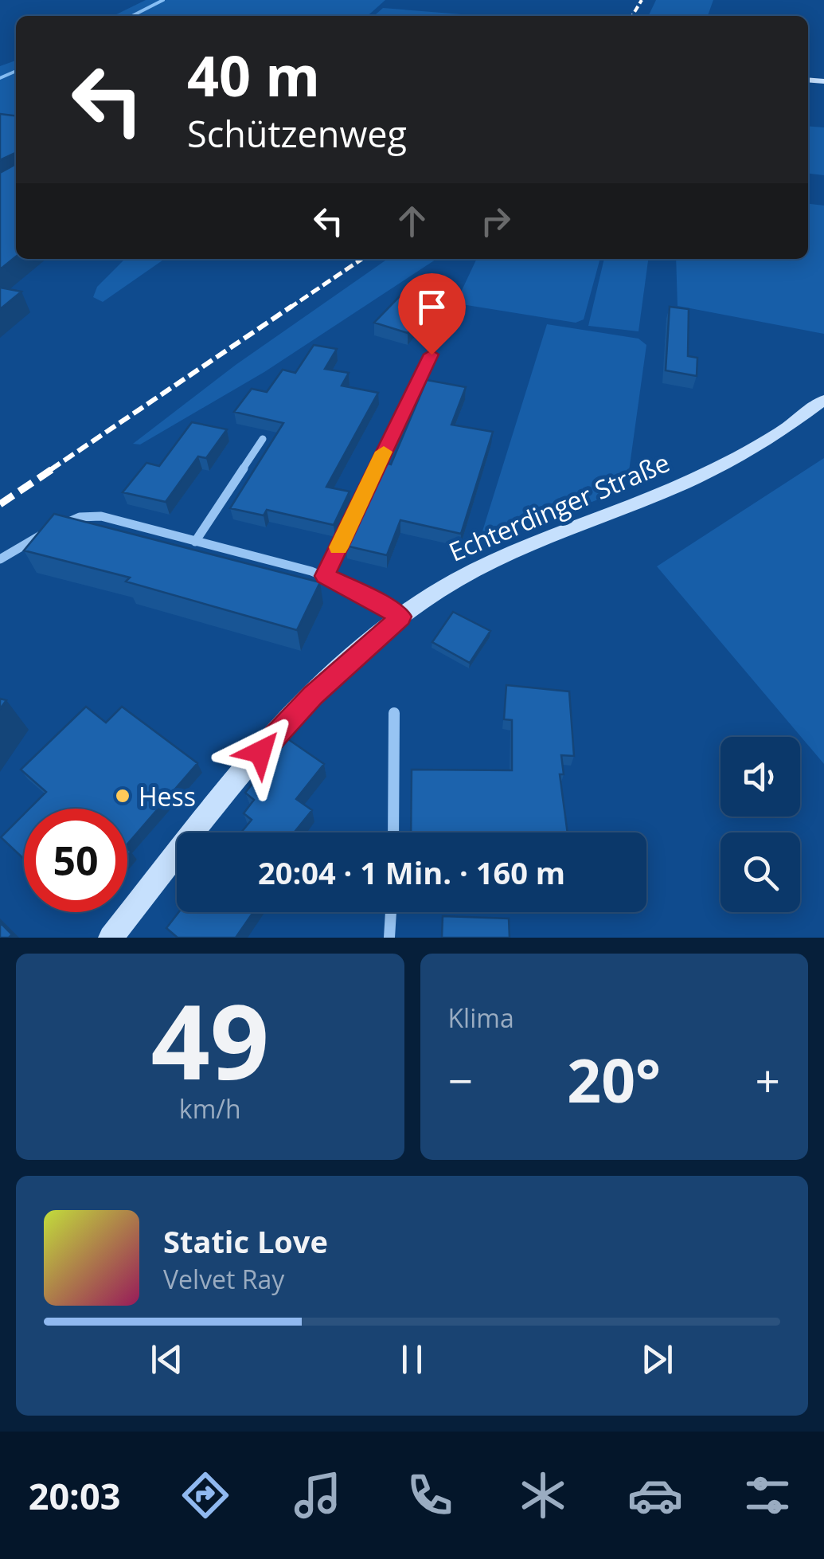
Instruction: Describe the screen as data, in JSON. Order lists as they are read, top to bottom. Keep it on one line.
{"streets":{"main road":["Echterdinger Straße"]},"places":["Hess"],"page":{"turn":["40 m","Schützenweg"],"limit":"50","trip":"20:04 · 1 Min. · 160 m","tile":[["49","km/h"],"Klima"],"heat":["−","20°","+"],"song":["Static Love","Velvet Ray"],"tabs":"20:03"}}
